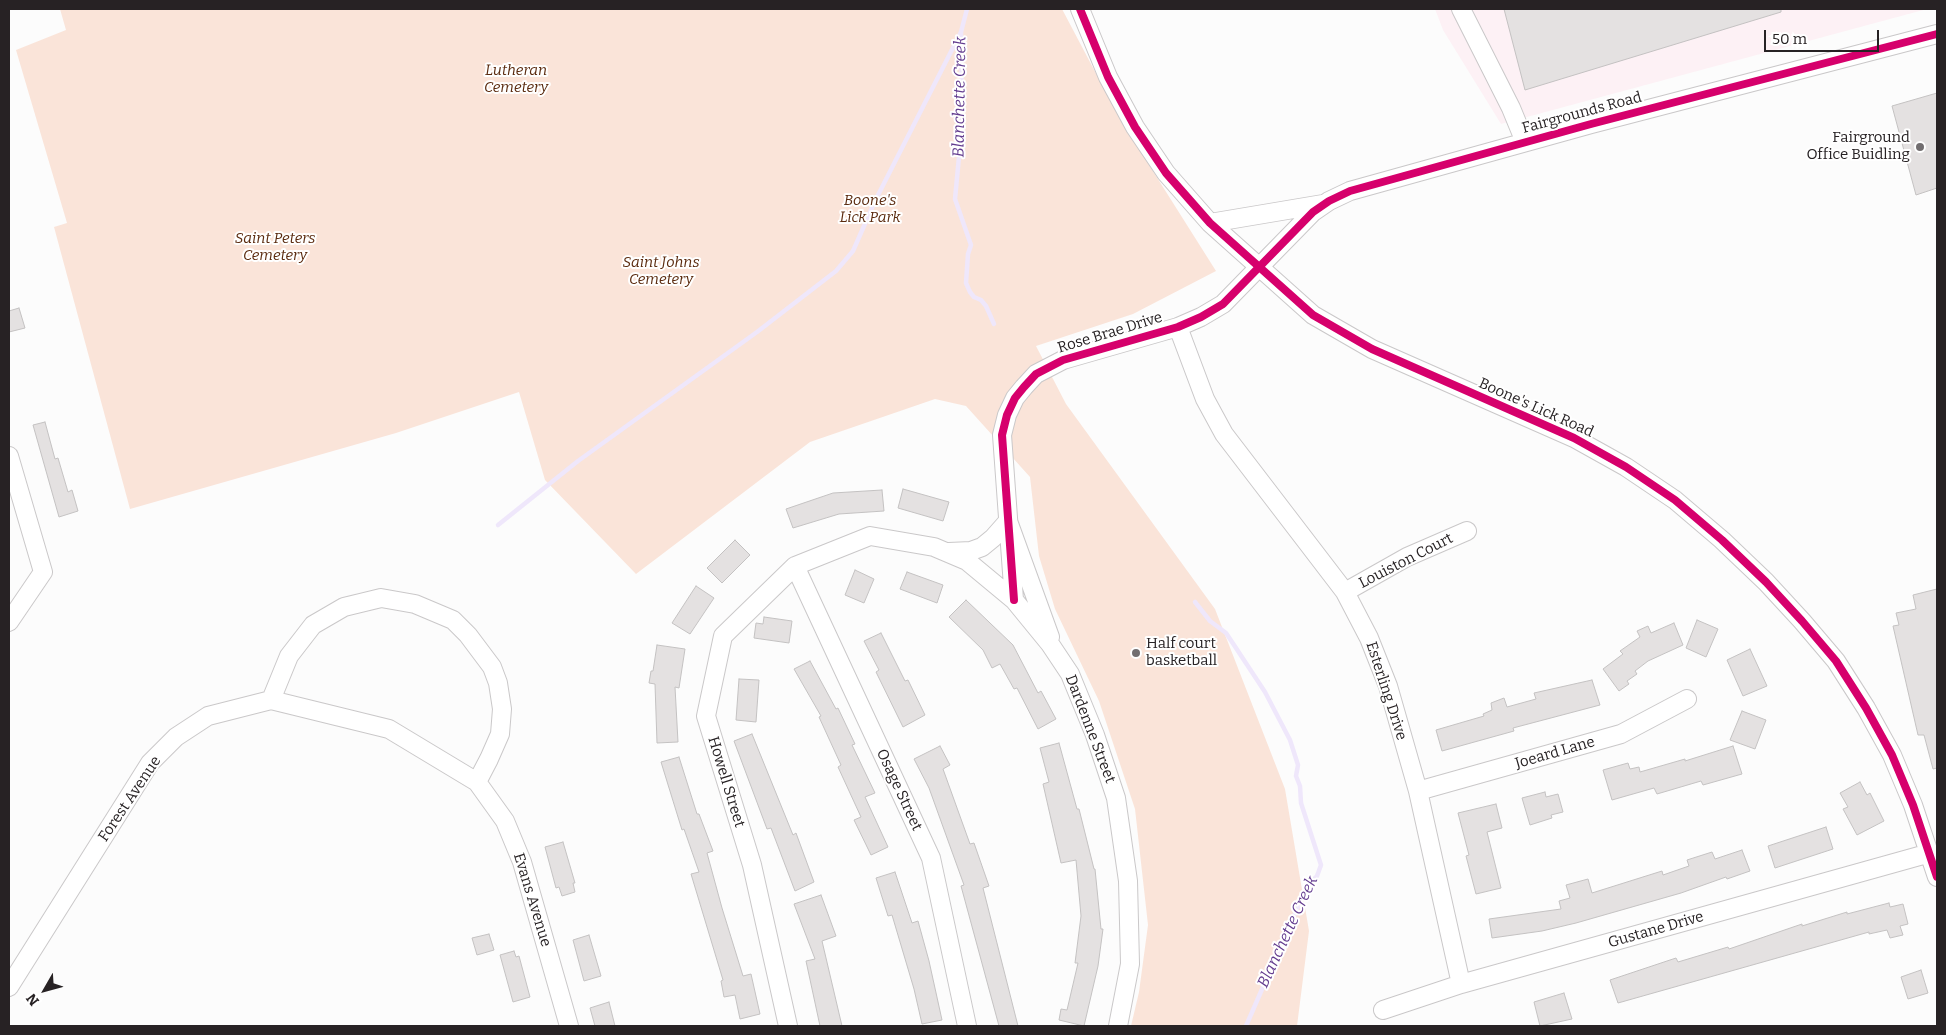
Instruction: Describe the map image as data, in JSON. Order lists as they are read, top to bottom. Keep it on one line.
{"streets":{"street":["Fairgrounds Road","Rose Brae Drive","Boone's Lick Road","Louiston Court","Esterling Drive","Dardenne Street","Joeard Lane","Howell Street","Osage Street","Forest Avenue","Evans Avenue","Gustane Drive"]},"crossings":[["Fairgrounds Road","Rose Brae Drive"],["Fairgrounds Road","Boone's Lick Road"],["Rose Brae Drive","Boone's Lick Road"],["Rose Brae Drive","Esterling Drive"],["Rose Brae Drive","Dardenne Street"],["Boone's Lick Road","Gustane Drive"],["Louiston Court","Esterling Drive"],["Esterling Drive","Joeard Lane"],["Esterling Drive","Gustane Drive"],["Dardenne Street","Howell Street"],["Dardenne Street","Osage Street"],["Howell Street","Osage Street"],["Forest Avenue","Evans Avenue"]],"water":["Blanchette Creek"],"parks":["Lutheran Cemetery","Boone's Lick Park","Saint Peters Cemetery","Saint Johns Cemetery"],"places":["Fairground Office Buidling","Half court basketball"],"scale_bar":"50 m","north":"bottom left"}
